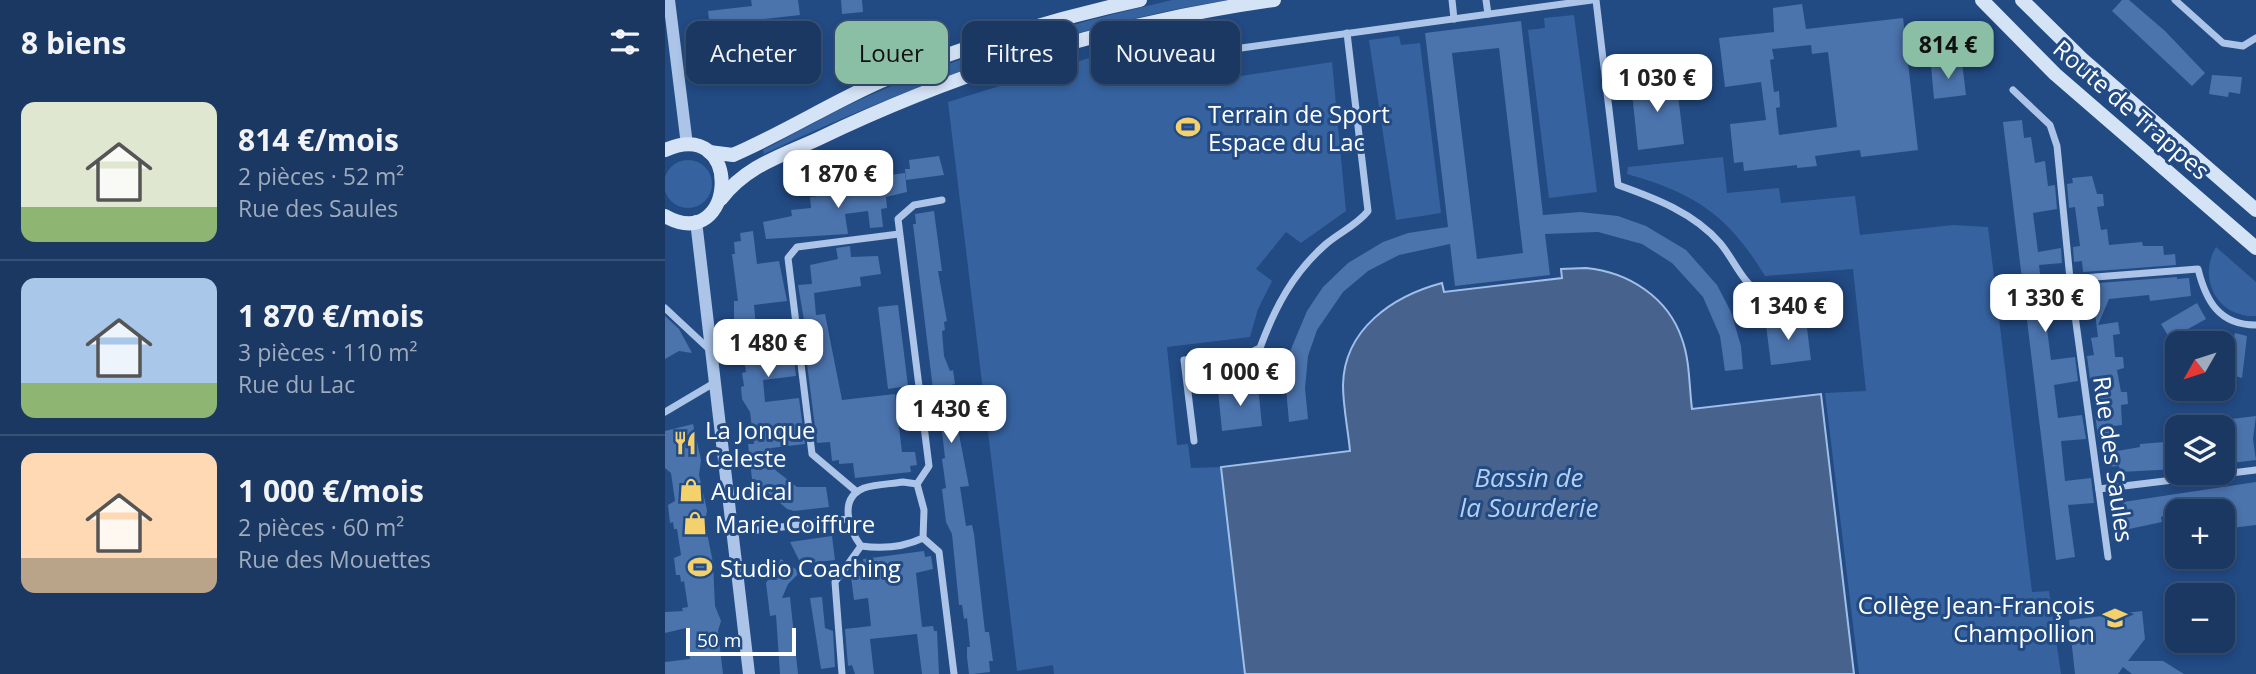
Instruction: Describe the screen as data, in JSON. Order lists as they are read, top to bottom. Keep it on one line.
{"streets":{"main road":["Route de Trappes"],"street":["Rue des Saules"]},"water":["Bassin de la Sourderie"],"places":{"sports":["Terrain de Sport Espace du Lac","Studio Coaching"],"restaurant":["La Jonque Celeste"],"shop":["Audical","Marie Coiffure"],"school or university":["Collège Jean-François Champollion"]},"scale_bar":"50 m","north":"bottom left","page":{"heading":"8 biens","price":["814 €","1 030 €","1 870 €","1 330 €","1 340 €","1 480 €","1 000 €","1 430 €"],"chip":["Acheter","Louer","Filtres","Nouveau"],"list":[{"name":"814 €/mois","note":"2 pièces · 52 m² · Rue des Saules"},{"name":"1 870 €/mois","note":"3 pièces · 110 m² · Rue du Lac"},{"name":"1 000 €/mois","note":"2 pièces · 60 m² · Rue des Mouettes"}],"map_buttons":["+","−"],"scale":"50 m"}}
